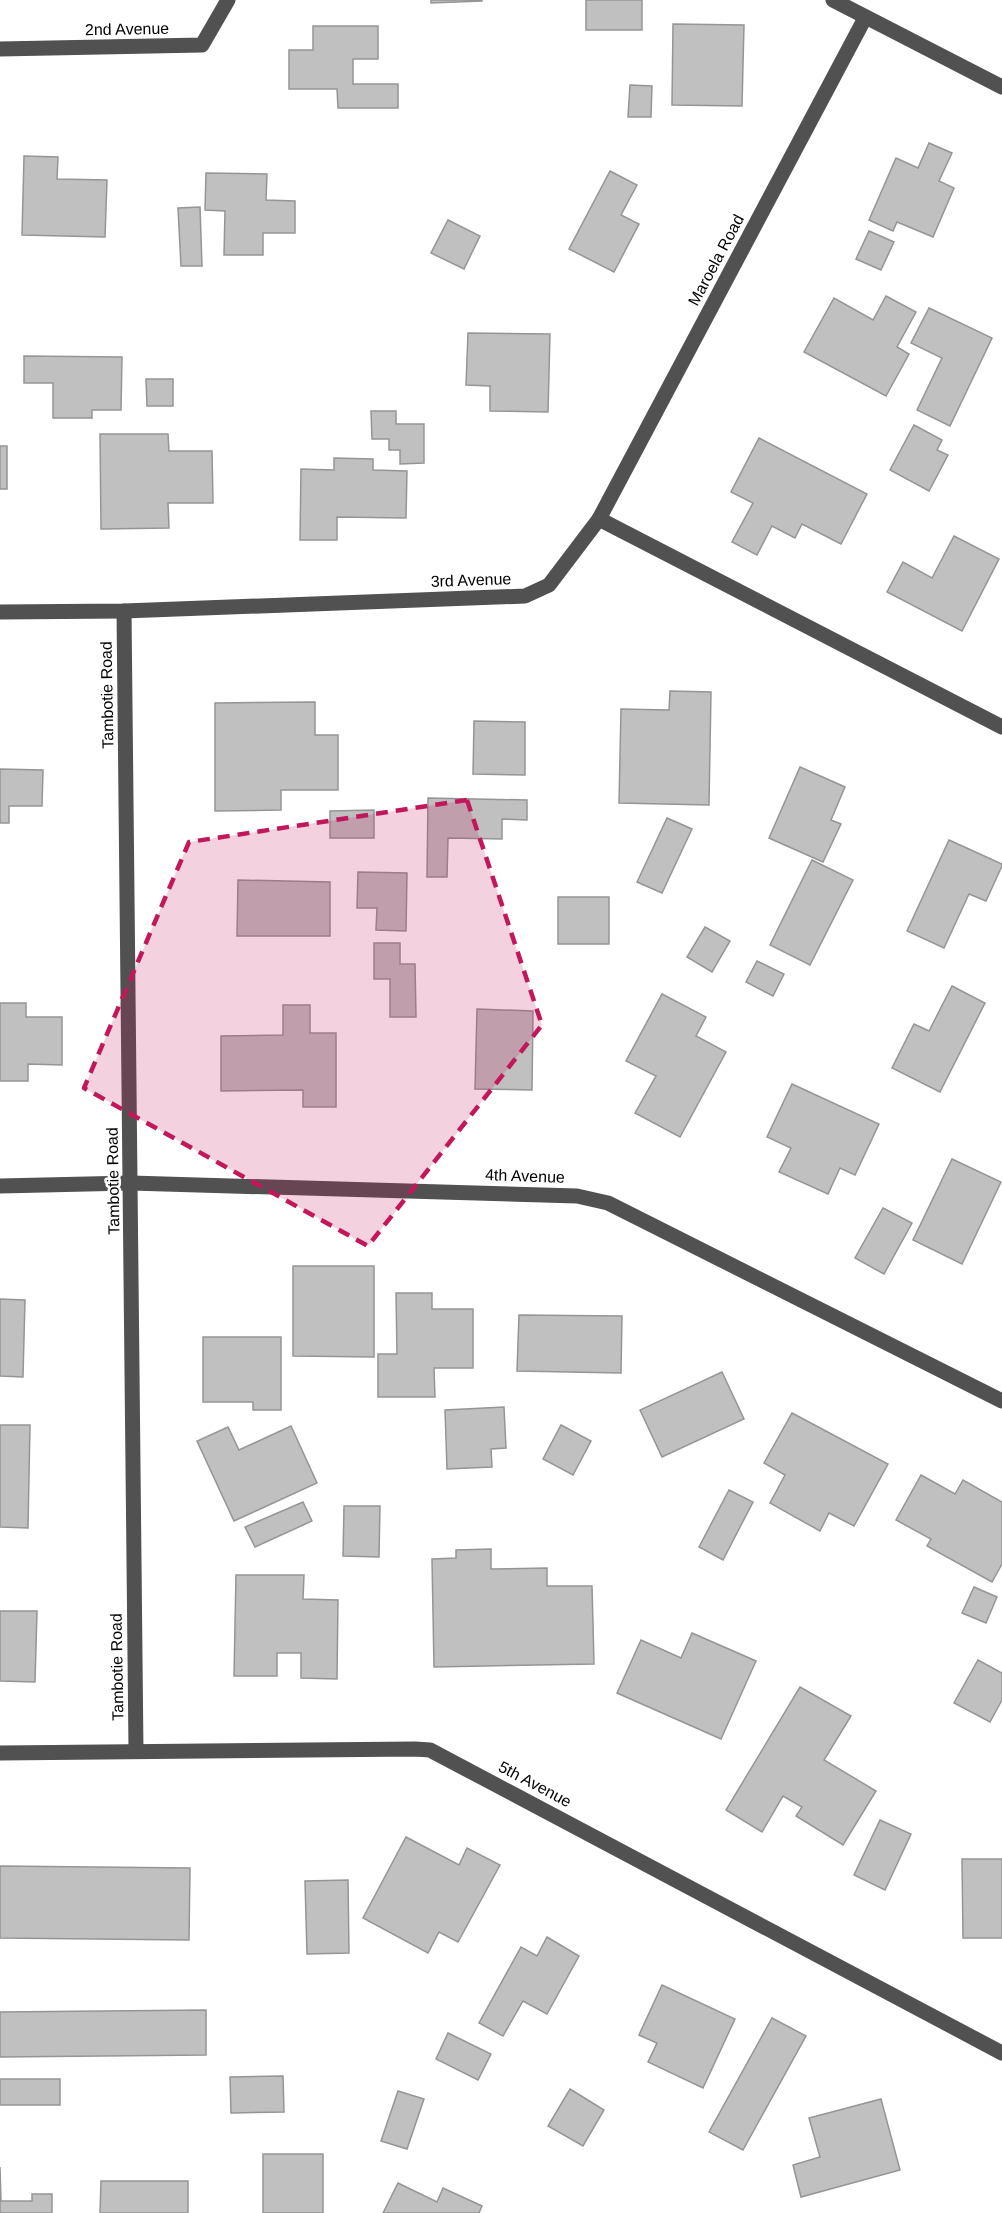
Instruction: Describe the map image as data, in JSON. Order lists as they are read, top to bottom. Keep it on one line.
{"streets":{"street":["2nd Avenue","Maroela Road","3rd Avenue","Tambotie Road","4th Avenue","5th Avenue"]},"crossings":[["Maroela Road","3rd Avenue"],["3rd Avenue","Tambotie Road"],["Tambotie Road","4th Avenue"],["Tambotie Road","5th Avenue"]]}
